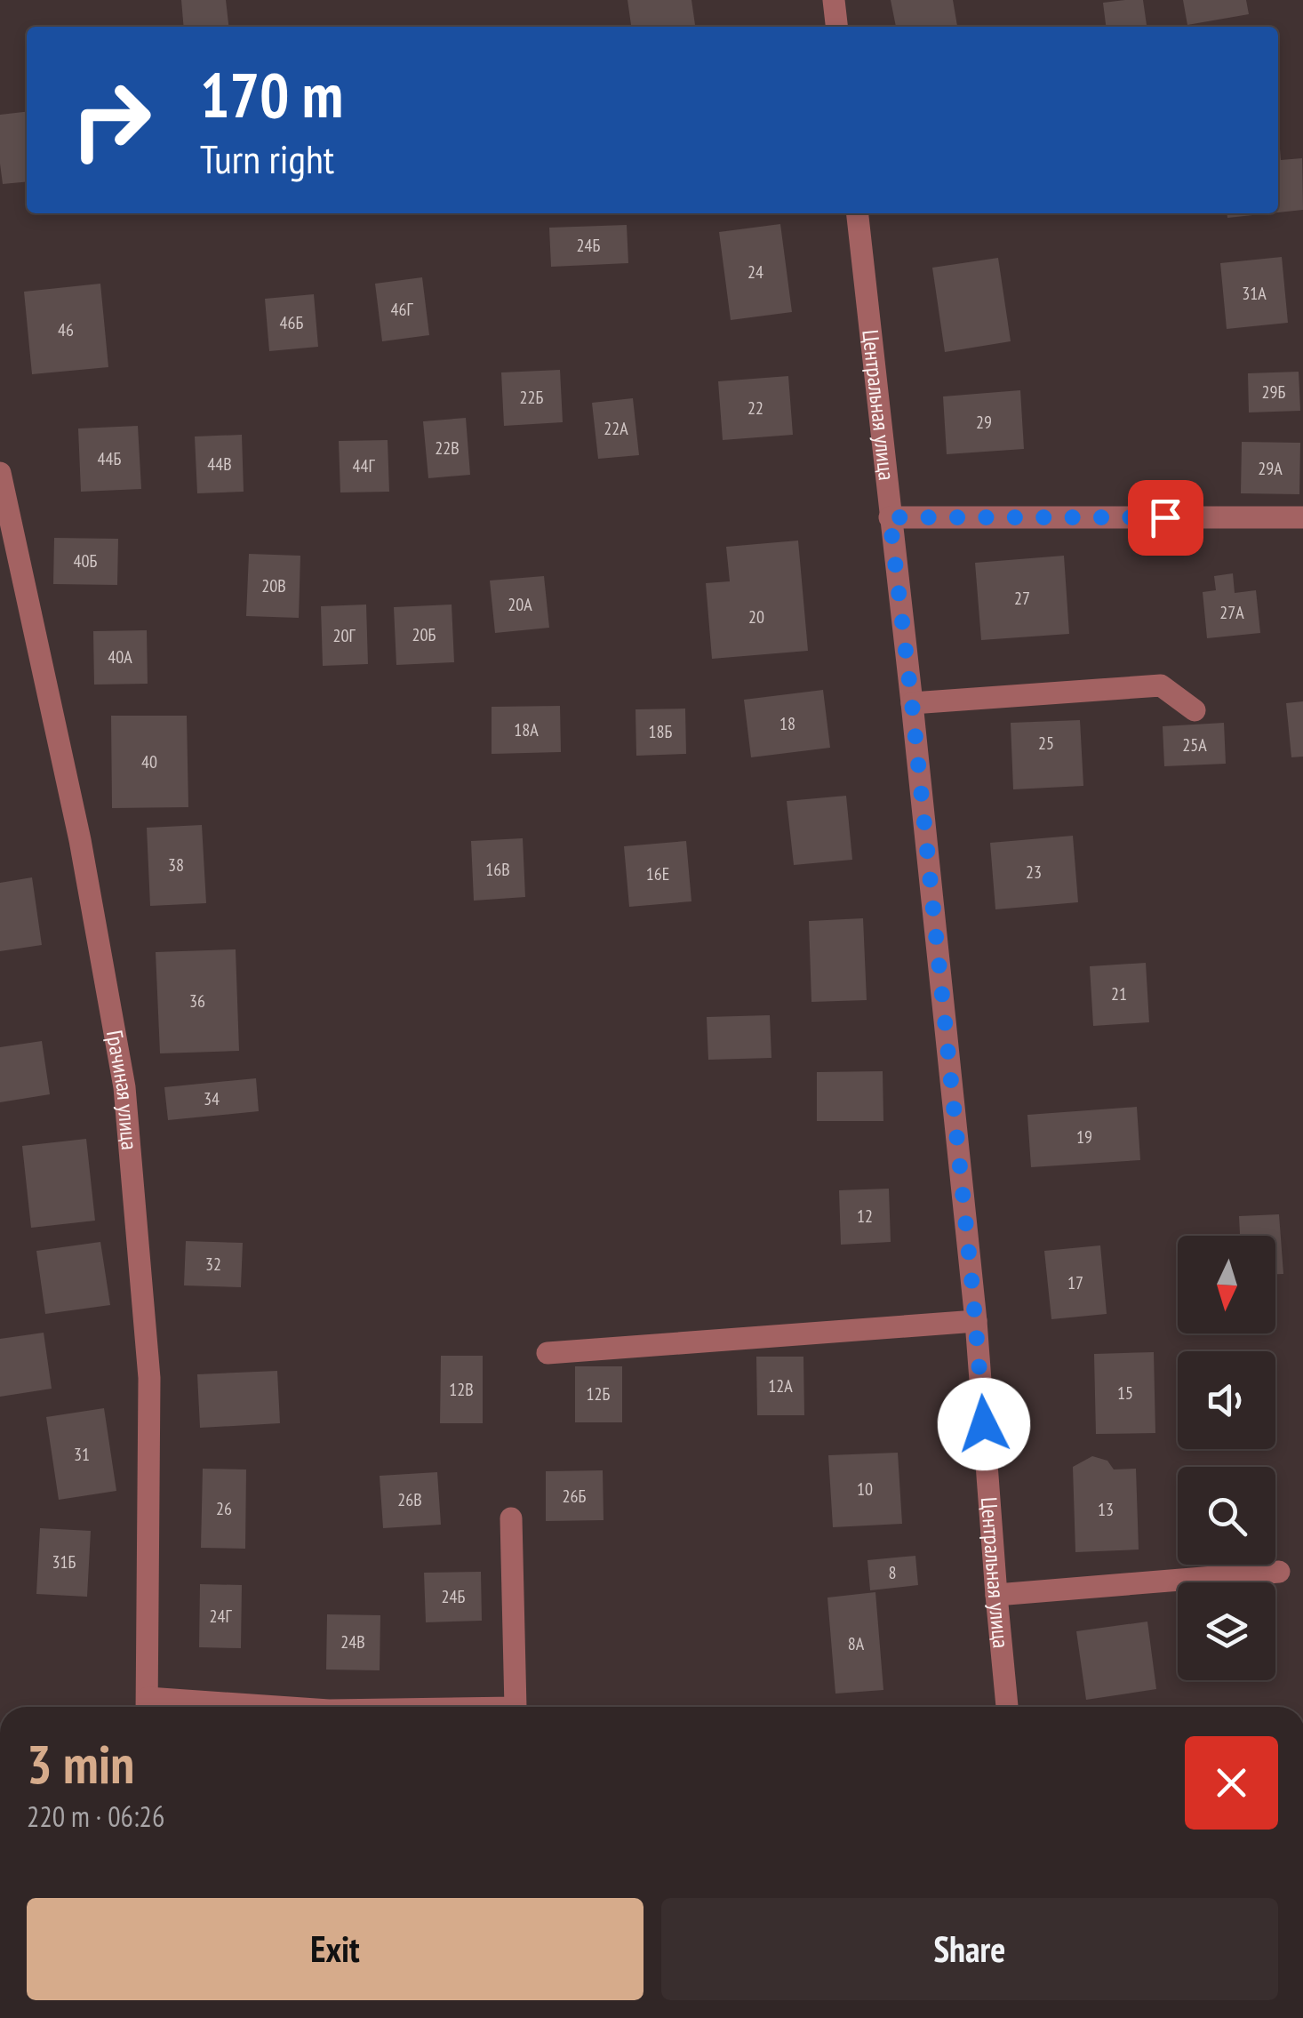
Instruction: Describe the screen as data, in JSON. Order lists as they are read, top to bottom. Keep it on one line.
{"streets":{"street":["Центральная улица","Грачиная улица"]},"house_numbers":["24Б","24","31А","46Г","46Б","46","29Б","22Б","22","29","22А","22В","44Б","44В","44Г","29А","40Б","20В","27","20А","27А","20","20Б","20Г","40А","18","18А","18Б","25","25А","40","38","16В","23","16Е","21","36","34","19","12","32","17","12А","12В","15","12Б","31","10","26Б","26В","26","13","31Б","8","24Б","24Г","24В","8А"],"north":"bottom","page":{"turn":["170 m","Turn right"],"heading":["3 min","220 m · 06:26"],"buttons":["Exit","Share"]}}
